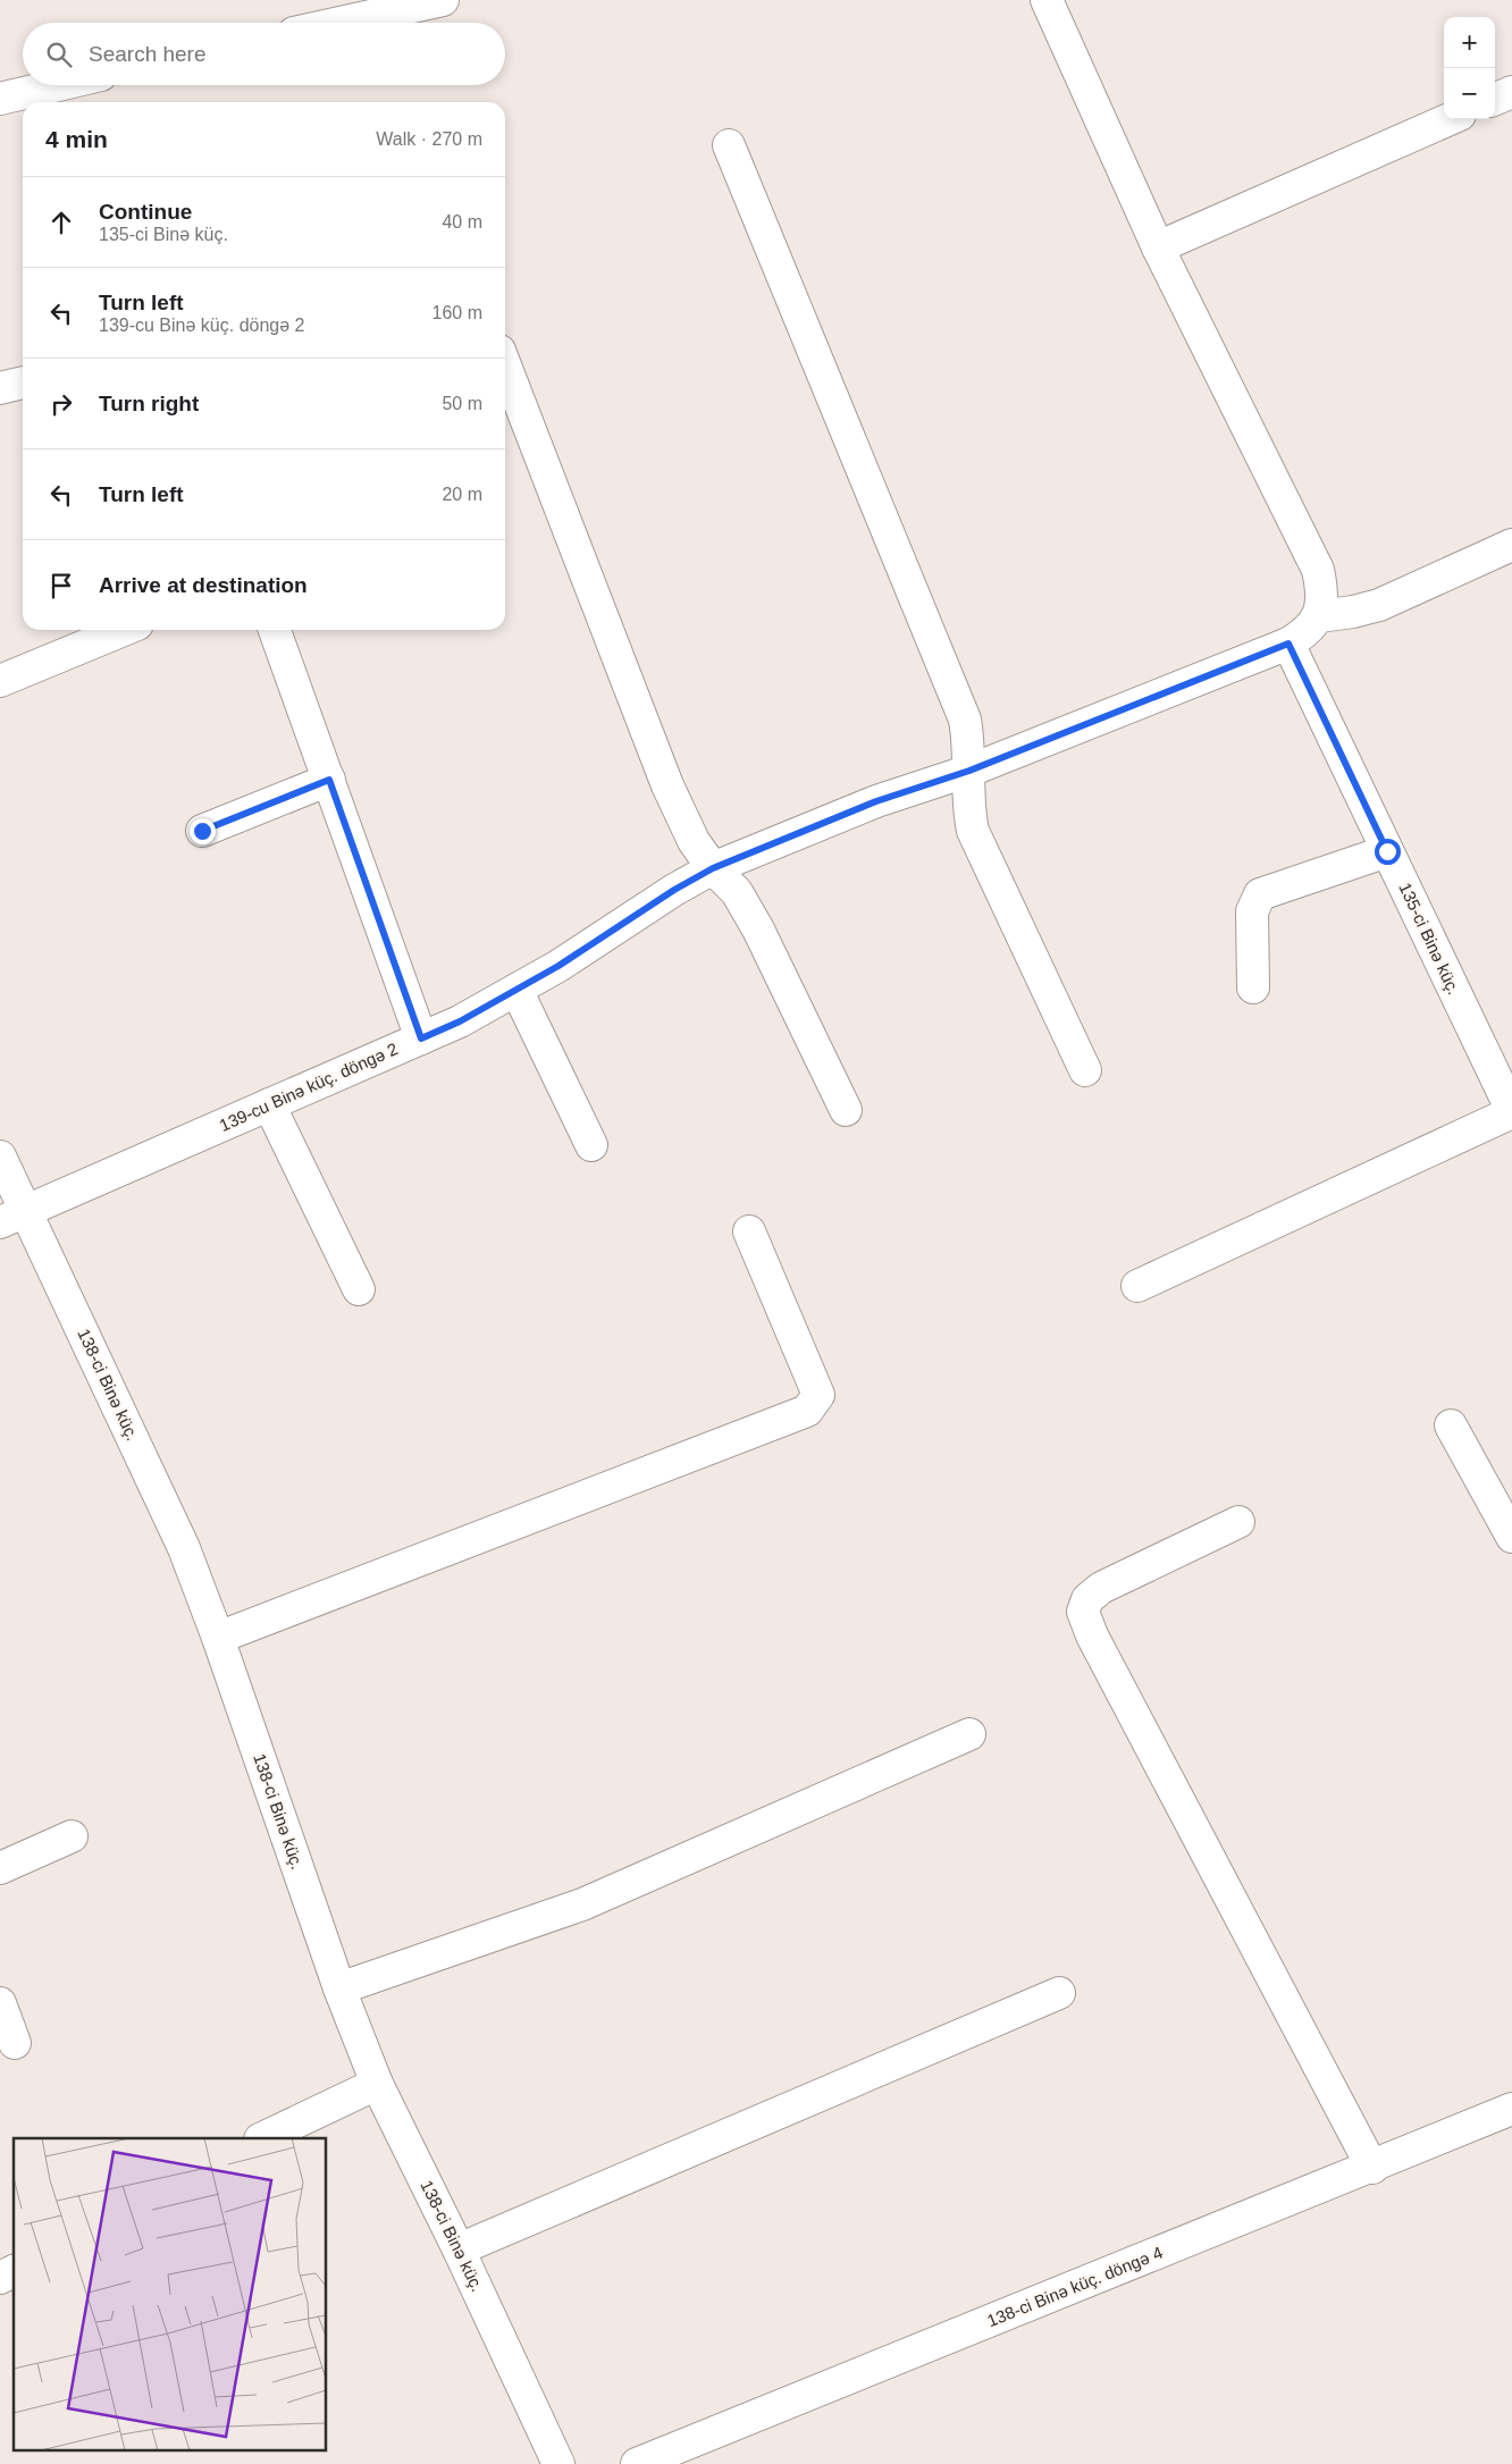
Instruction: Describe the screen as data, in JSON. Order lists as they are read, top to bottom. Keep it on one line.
{"streets":{"street":["135-ci Binə küç.","139-cu Binə küç. döngə 2","138-ci Binə küç.","138-ci Binə küç. döngə 4"]},"crossings":[["135-ci Binə küç.","139-cu Binə küç. döngə 2"],["139-cu Binə küç. döngə 2","138-ci Binə küç."]],"page":{"map_buttons":["+","−"],"search":"Search here","heading":["4 min","Walk · 270 m"],"list":[["Continue","135-ci Binə küç.","40 m"],["Turn left","139-cu Binə küç. döngə 2","160 m"],["Turn right","50 m"],["Turn left","20 m"],"Arrive at destination"]}}
